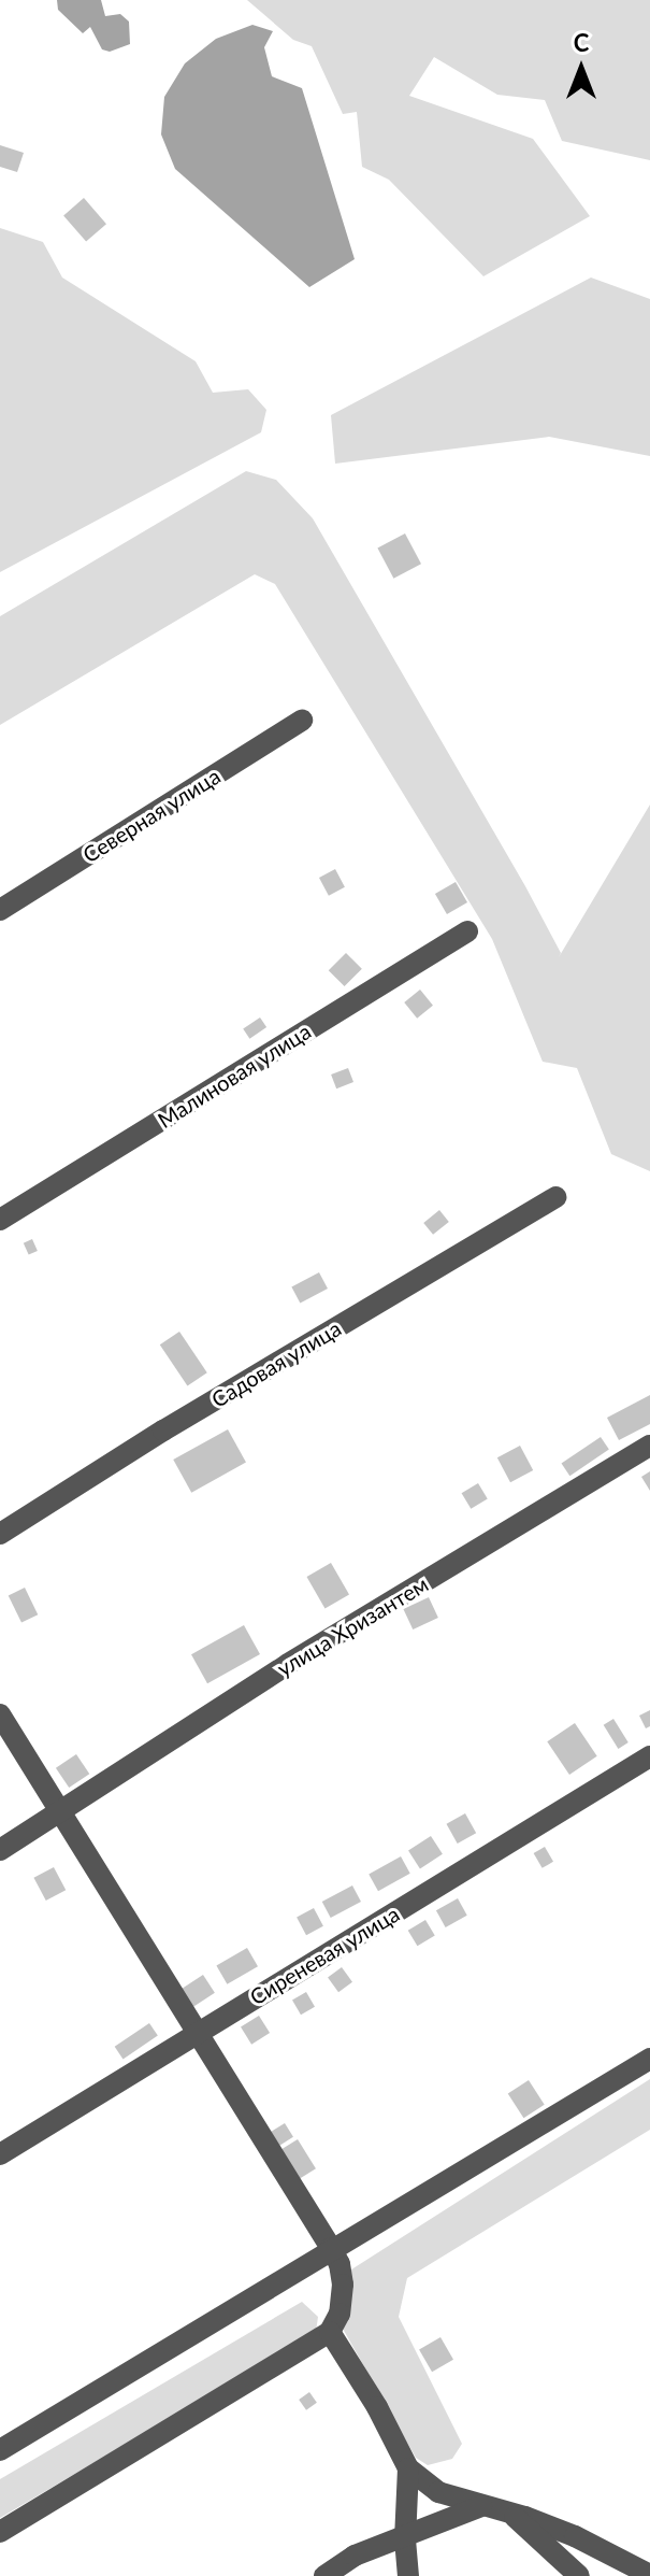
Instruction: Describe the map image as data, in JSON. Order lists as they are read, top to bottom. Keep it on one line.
{"streets":{"street":["Северная улица","Малиновая улица","Садовая улица","улица Хризантем","Сиреневая улица"]},"north":"top"}
